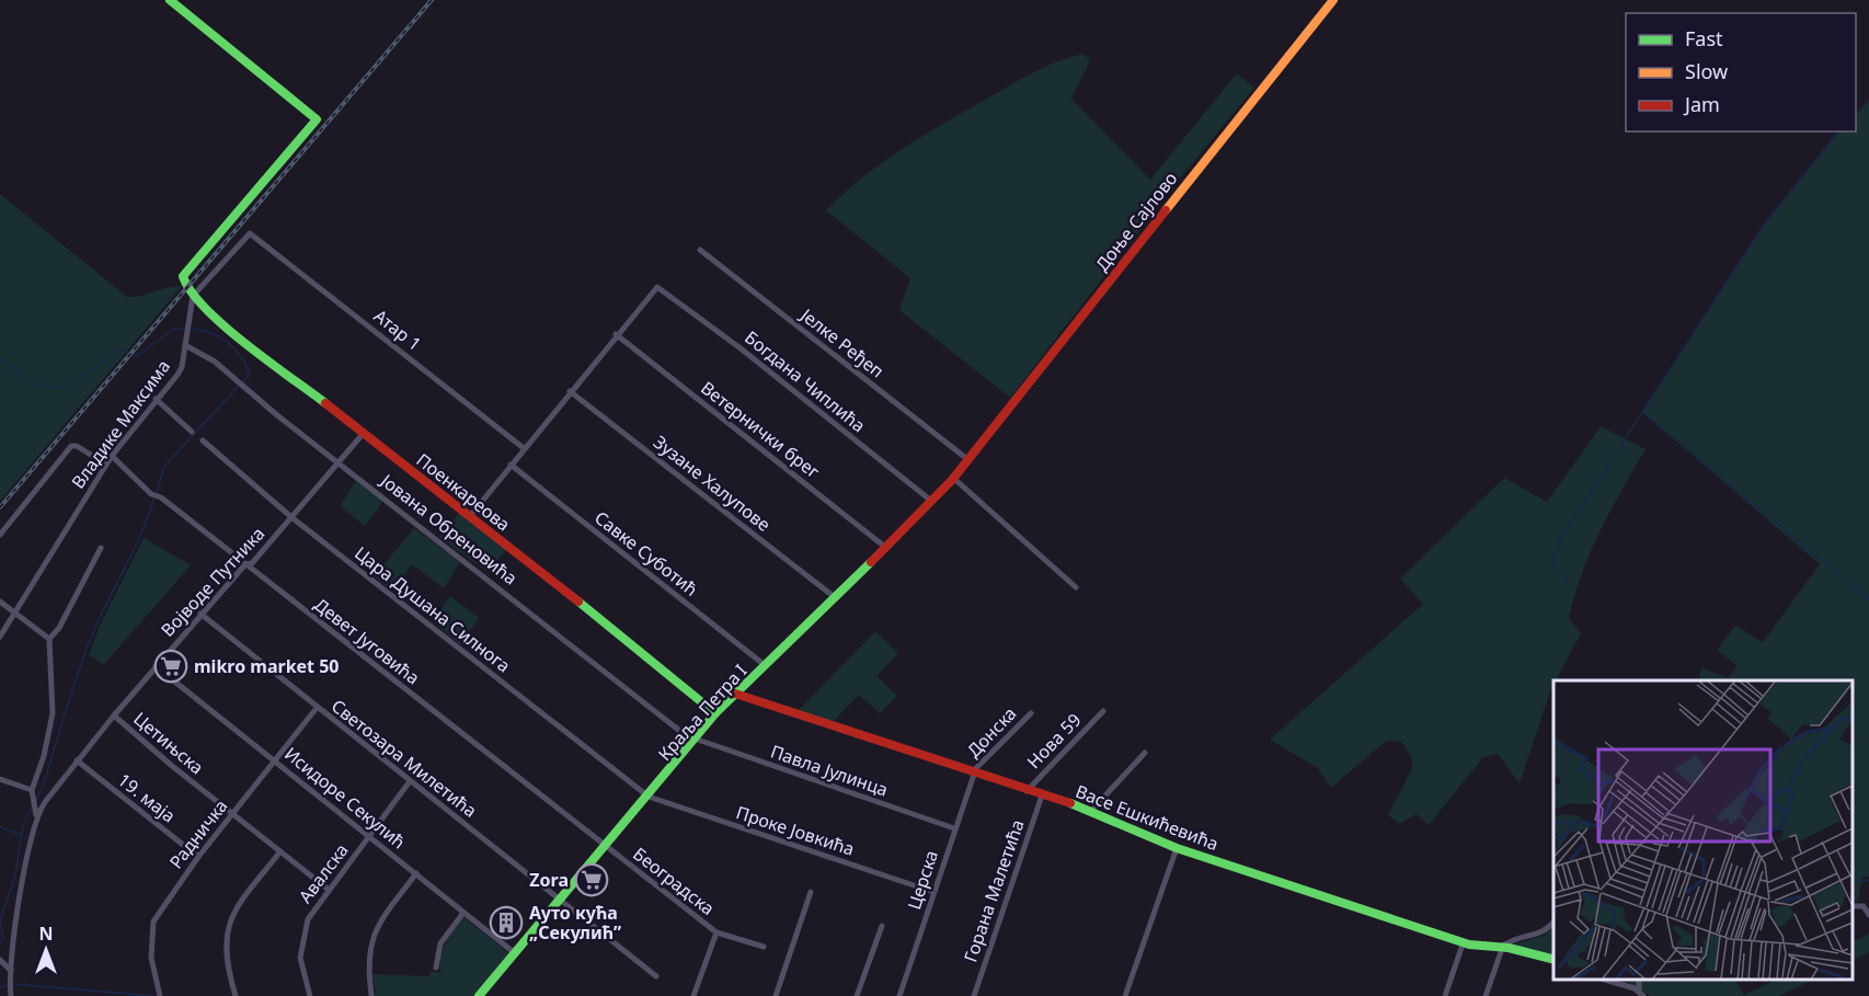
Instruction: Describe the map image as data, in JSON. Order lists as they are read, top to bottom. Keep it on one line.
{"streets":{"street":["Доње Сајлово","Атар 1","Јелке Ређеп","Богдана Чиплића","Владике Максима","Ветернички брег","Зузане Халупове","Поенкареова","Јована Обреновића","Савке Суботић","Војводе Путника","Цара Душана Силнога","Девет Југовића","Краља Петра I","Донска","Нова 59","Цетињска","Светозара Милетића","Павла Јулинца","19. маја","Исидоре Секулић","Васе Ешкићевића","Проке Јовкића","Радничка","Авалска","Церска","Београдска","Горана Малетића"]},"crossings":[["Доње Сајлово","Јелке Ређеп"],["Доње Сајлово","Краља Петра I"],["Атар 1","Владике Максима"],["Атар 1","Поенкареова"],["Јелке Ређеп","Краља Петра I"],["Богдана Чиплића","Ветернички брег"],["Богдана Чиплића","Краља Петра I"],["Владике Максима","Поенкареова"],["Владике Максима","Јована Обреновића"],["Владике Максима","Девет Југовића"],["Ветернички брег","Краља Петра I"],["Зузане Халупове","Краља Петра I"],["Поенкареова","Војводе Путника"],["Поенкареова","Краља Петра I"],["Јована Обреновића","Војводе Путника"],["Јована Обреновића","Краља Петра I"],["Јована Обреновића","Павла Јулинца"],["Савке Суботић","Краља Петра I"],["Војводе Путника","Цара Душана Силнога"],["Војводе Путника","Девет Југовића"],["Војводе Путника","Цетињска"],["Војводе Путника","Светозара Милетића"],["Војводе Путника","19. маја"],["Војводе Путника","Исидоре Секулић"],["Цара Душана Силнога","Краља Петра I"],["Цара Душана Силнога","Проке Јовкића"],["Девет Југовића","Краља Петра I"],["Девет Југовића","Београдска"],["Краља Петра I","Светозара Милетића"],["Краља Петра I","Павла Јулинца"],["Краља Петра I","Исидоре Секулић"],["Краља Петра I","Васе Ешкићевића"],["Краља Петра I","Проке Јовкића"],["Краља Петра I","Београдска"],["Донска","Васе Ешкићевића"],["Донска","Церска"],["Нова 59","Васе Ешкићевића"],["Цетињска","Радничка"],["Цетињска","Авалска"],["Светозара Милетића","Радничка"],["Светозара Милетића","Авалска"],["Павла Јулинца","Церска"],["19. маја","Радничка"],["Исидоре Секулић","Радничка"],["Исидоре Секулић","Авалска"],["Васе Ешкићевића","Церска"],["Васе Ешкићевића","Горана Малетића"],["Проке Јовкића","Церска"]],"places":{"supermarket":["mikro market 50","Zora"],"building":["Ауто кућа „Секулић”"]},"legend":["Fast","Slow","Jam"],"north":"top"}
